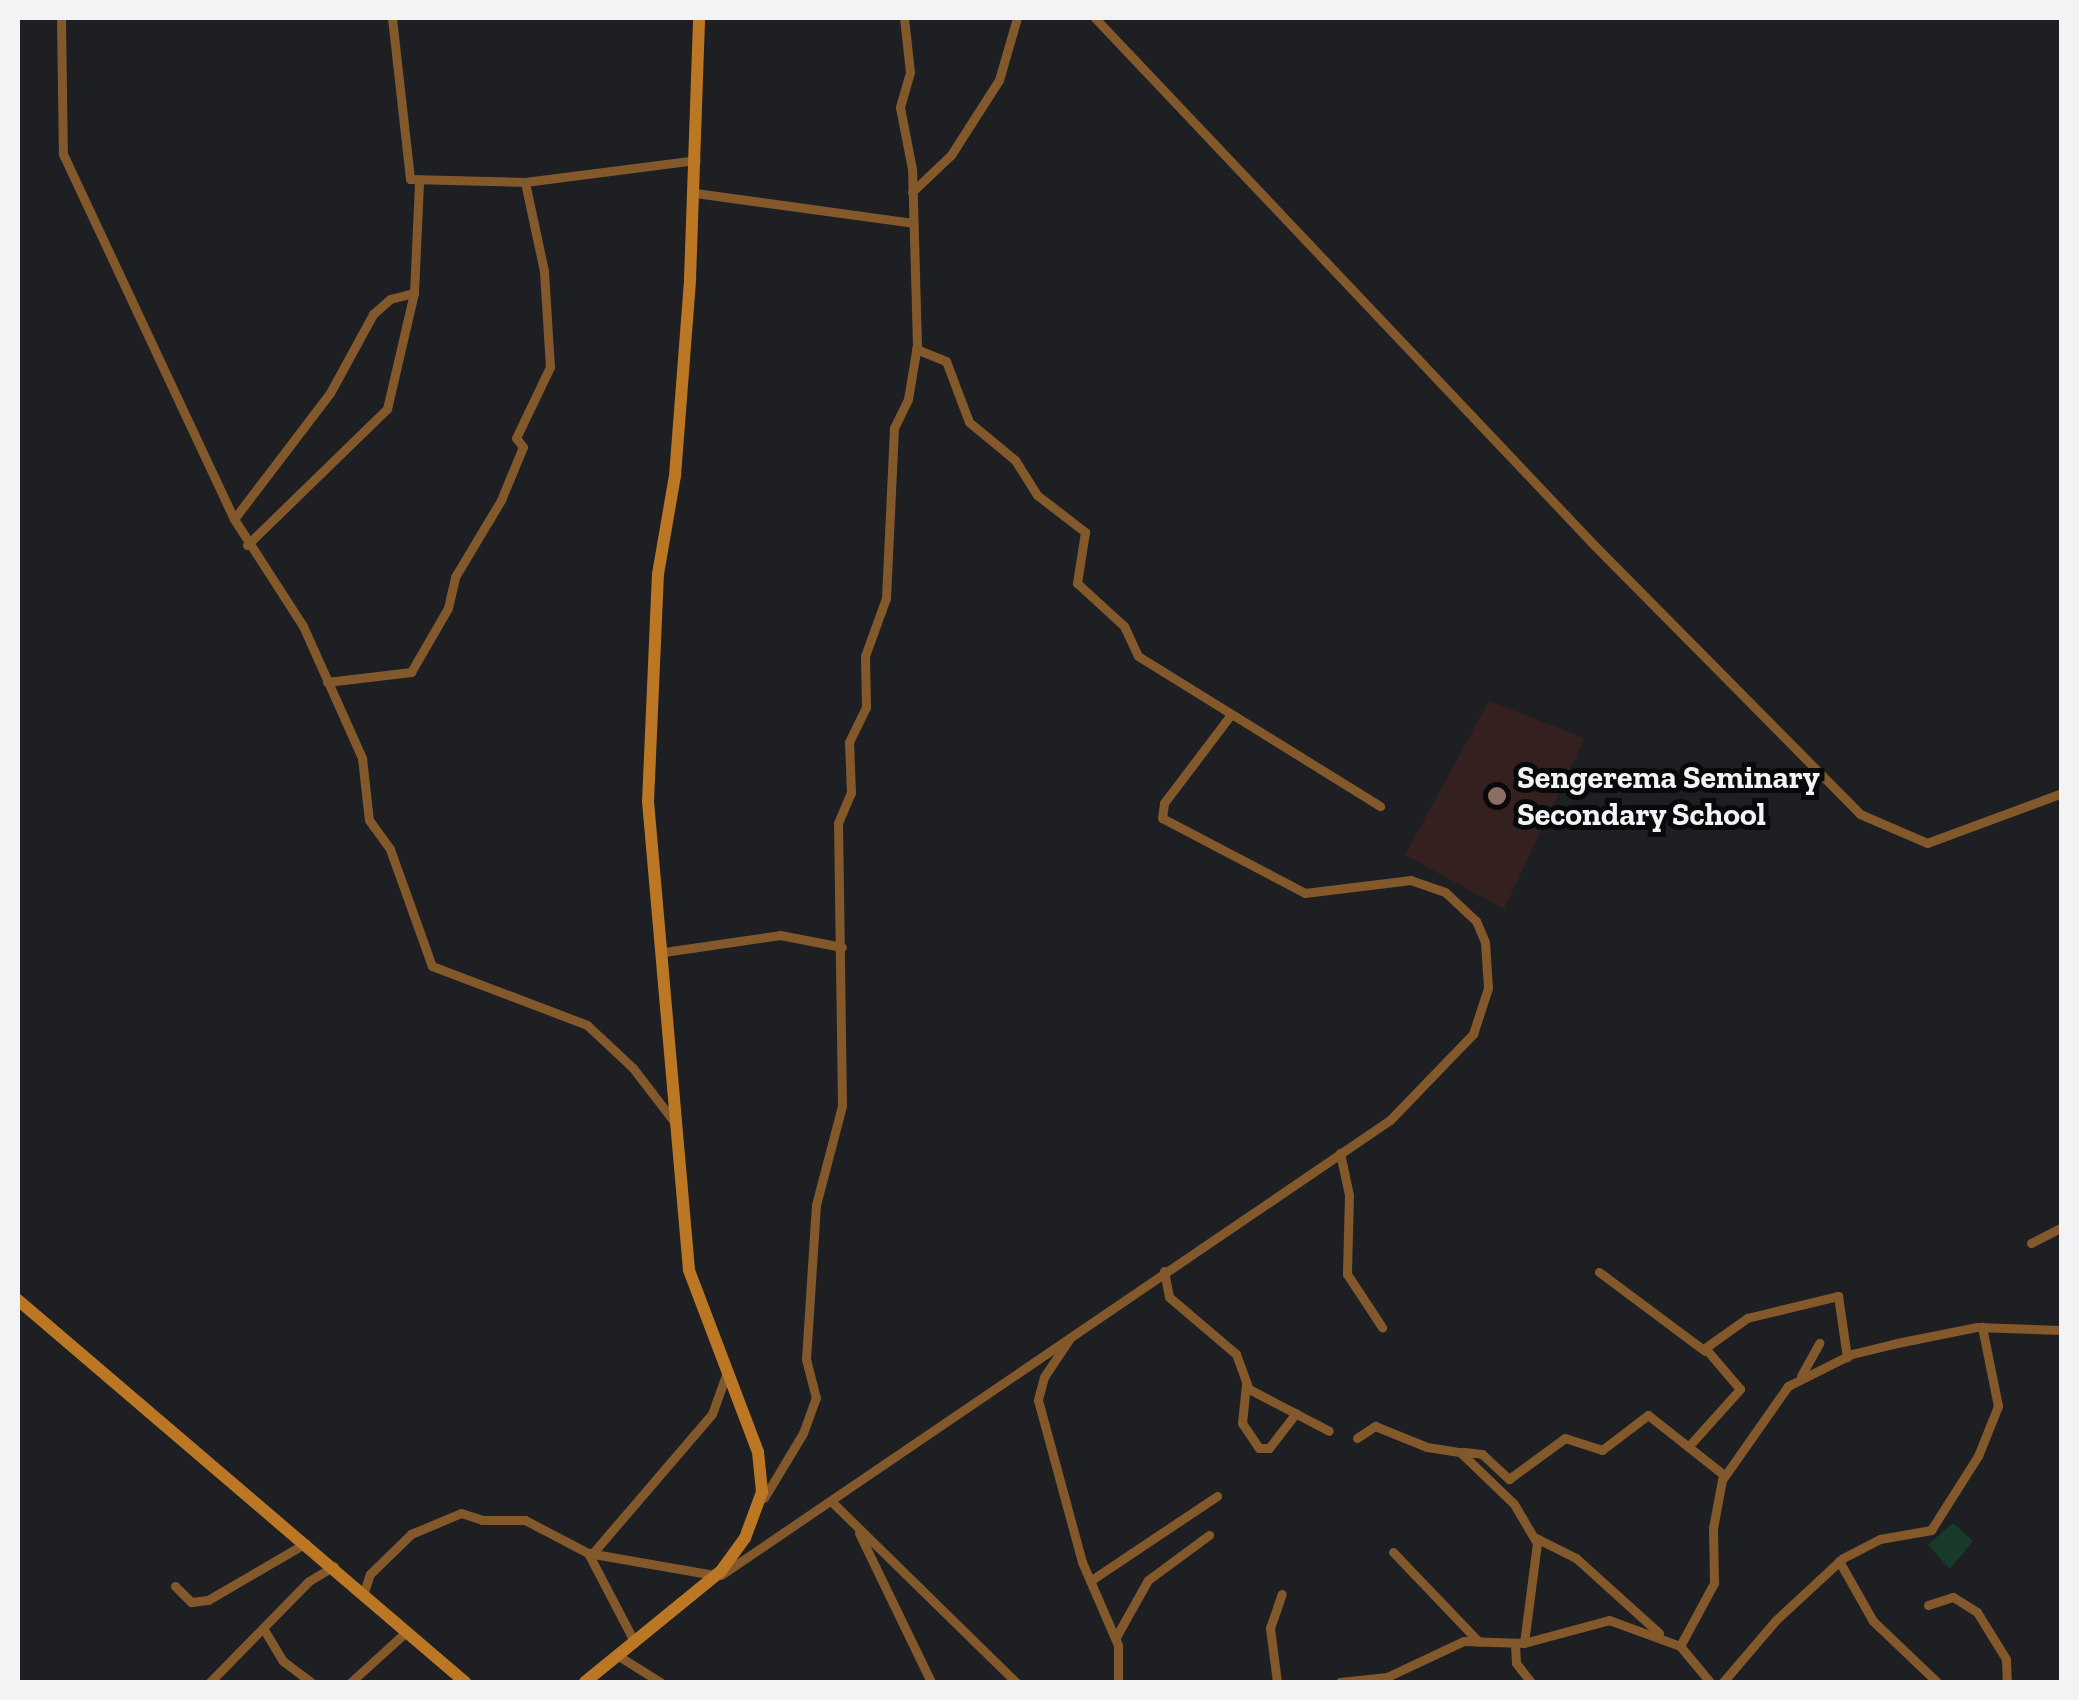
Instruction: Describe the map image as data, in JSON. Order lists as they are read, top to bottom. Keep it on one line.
{"places":["Sengerema Seminary Secondary School"]}
